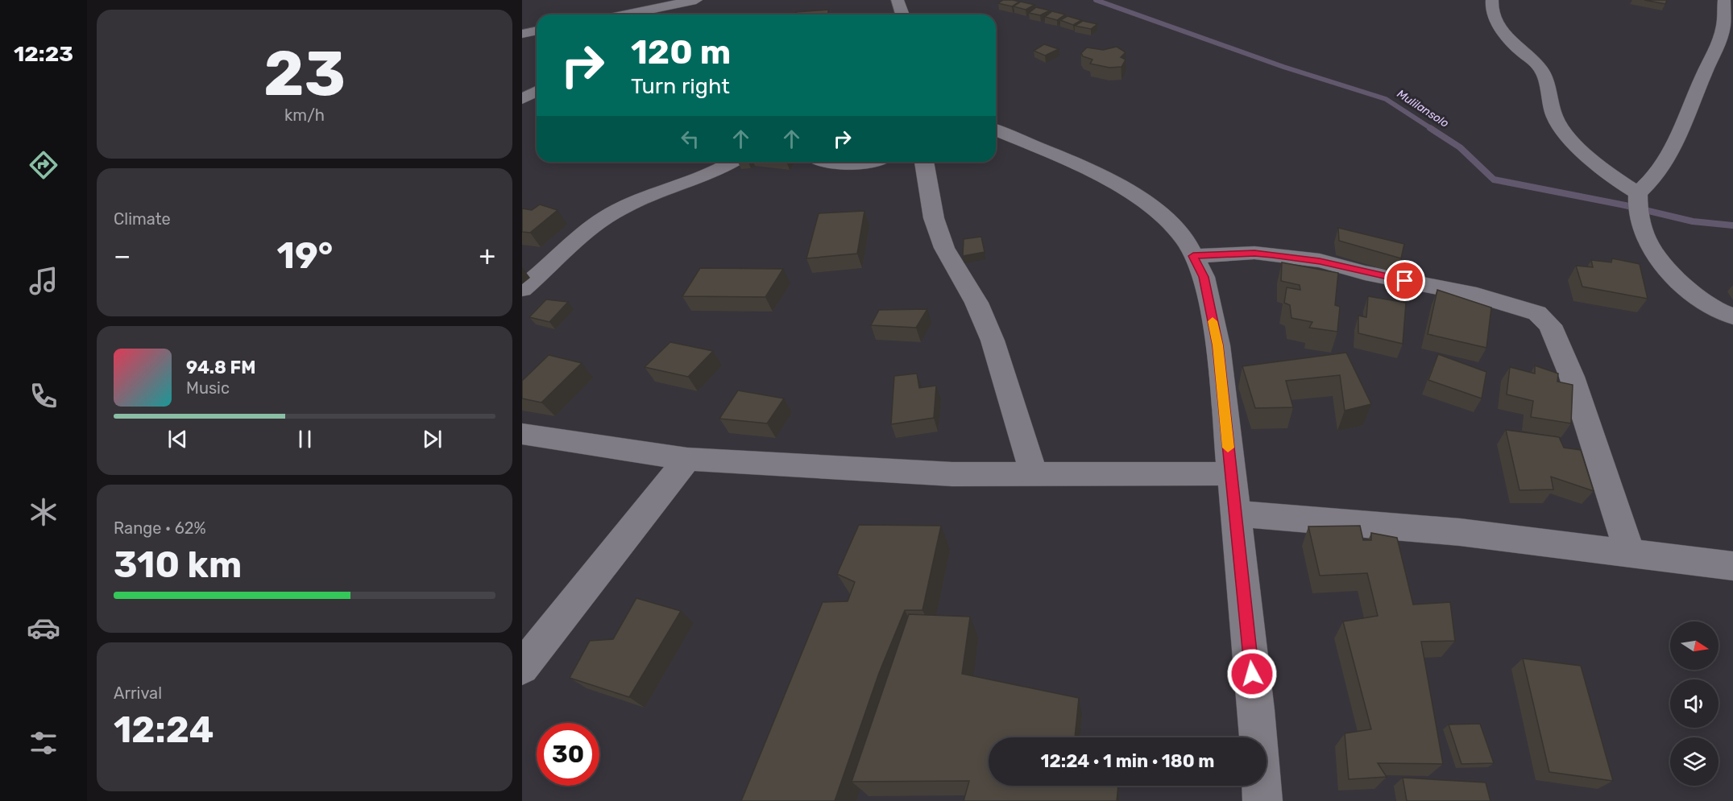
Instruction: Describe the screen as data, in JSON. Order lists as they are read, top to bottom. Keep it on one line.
{"water":["Mulilansolo"],"north":"right","page":{"tabs":"12:23","tile":[["23","km/h"],"Climate",["Range · 62%","310 km"],["Arrival","12:24"]],"turn":["120 m","Turn right"],"heat":["−","19°","+"],"song":["94.8 FM","Music"],"limit":"30","trip":"12:24 · 1 min · 180 m"}}
